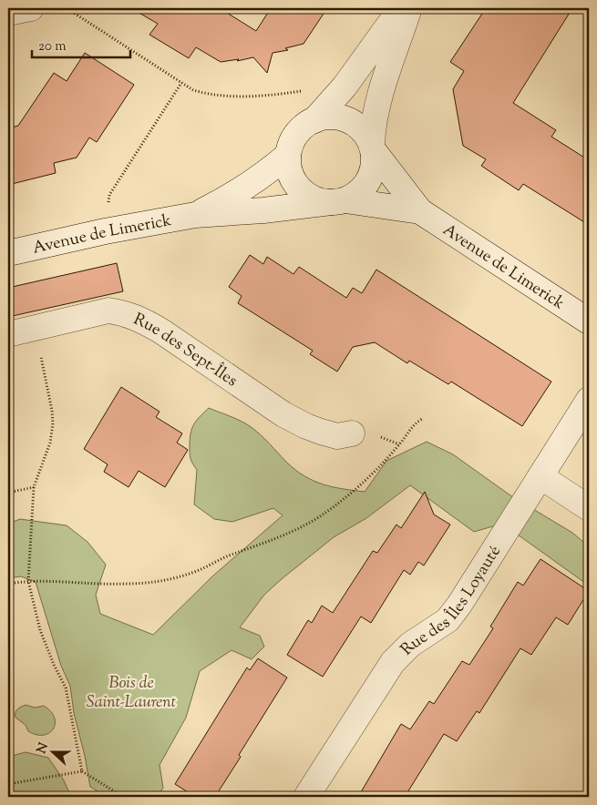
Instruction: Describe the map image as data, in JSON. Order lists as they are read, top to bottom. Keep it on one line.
{"streets":{"street":["Avenue de Limerick","Rue des Sept-Îles","Rue des Îles Loyauté"]},"parks":["Bois de Saint-Laurent"],"scale_bar":"20 m","north":"left"}
